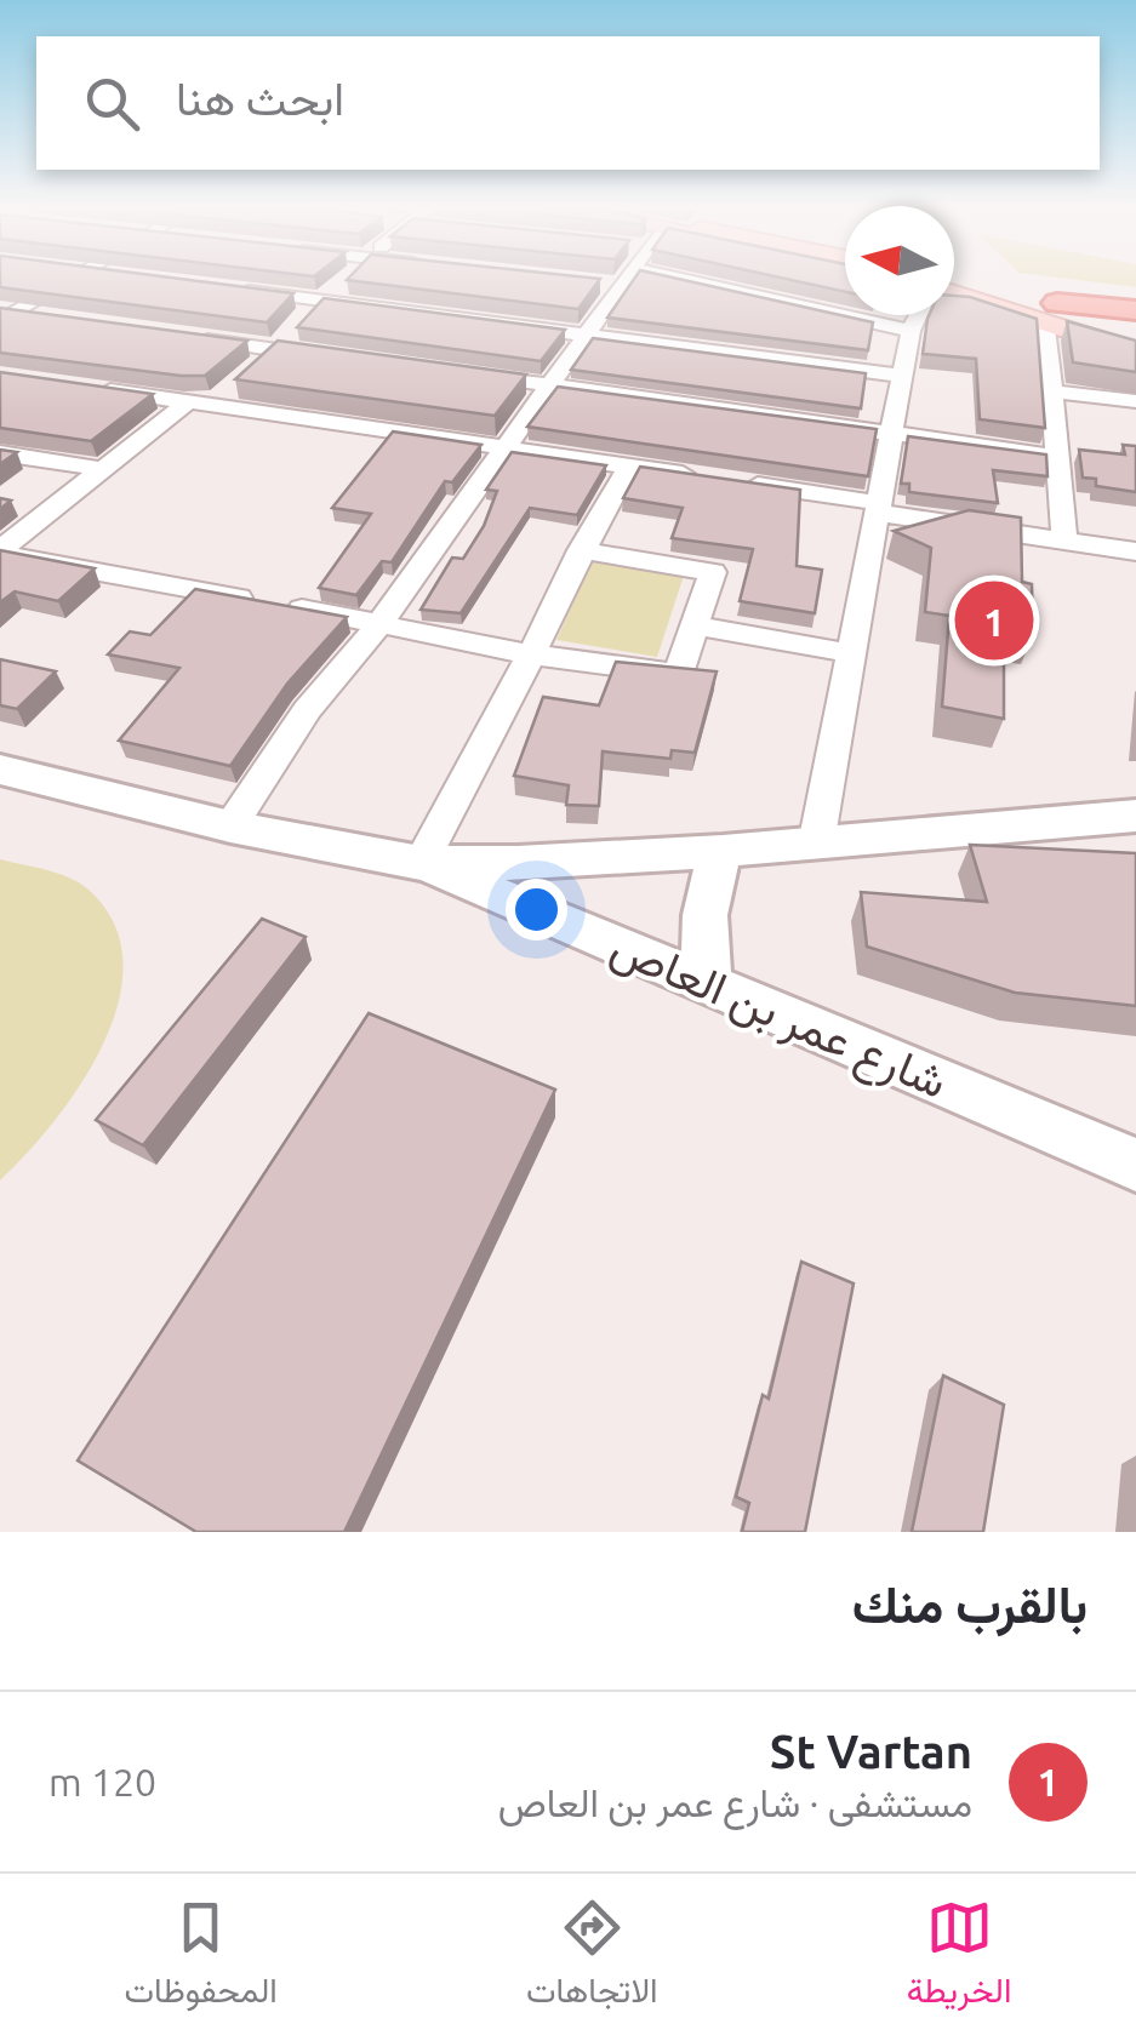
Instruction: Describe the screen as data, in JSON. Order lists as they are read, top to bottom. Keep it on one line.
{"streets":{"street":["شارع عمر بن العاص"]},"north":"left","page":{"search":"ابحث هنا","pins":"1","heading":"بالقرب منك","list":[{"mark":"1","name":"St Vartan","note":"مستشفى · شارع عمر بن العاص","value":"120 m"}],"nav":["الخريطة","الاتجاهات","المحفوظات"]}}
